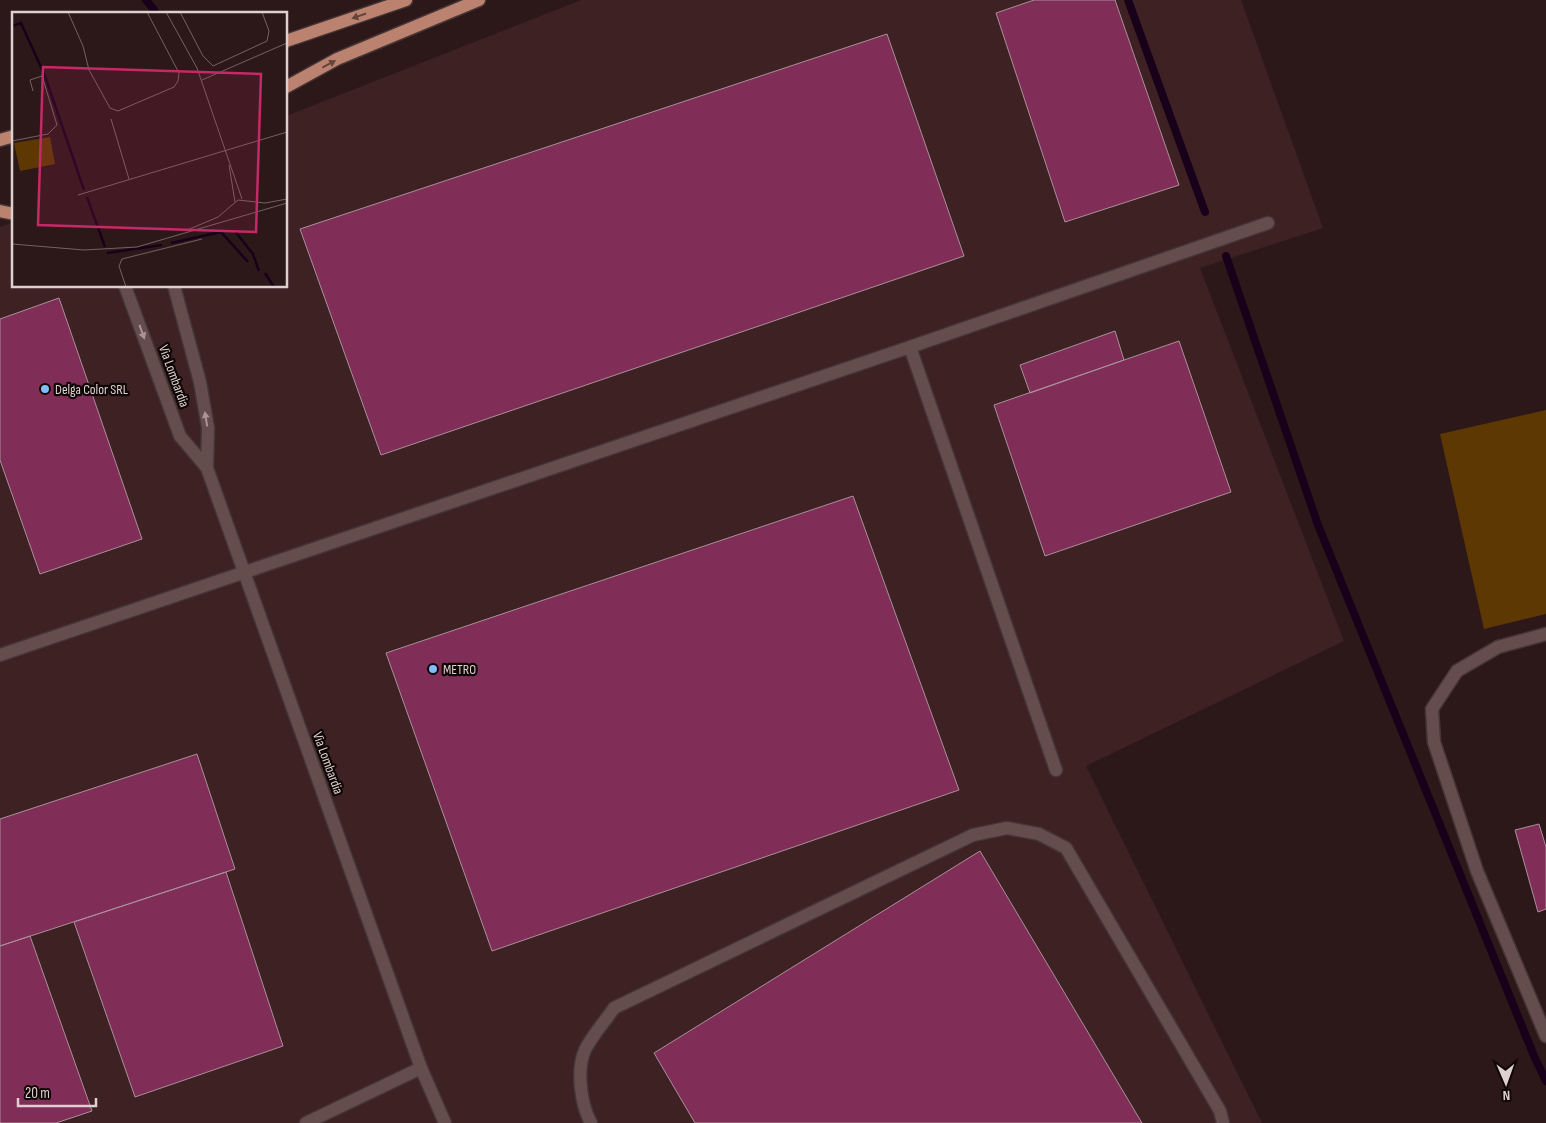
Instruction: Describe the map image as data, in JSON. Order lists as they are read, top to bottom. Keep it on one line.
{"streets":{"street":["Via Lombardia"]},"places":["Delga Color SRL","METRO"],"scale_bar":"20 m","north":"bottom"}
